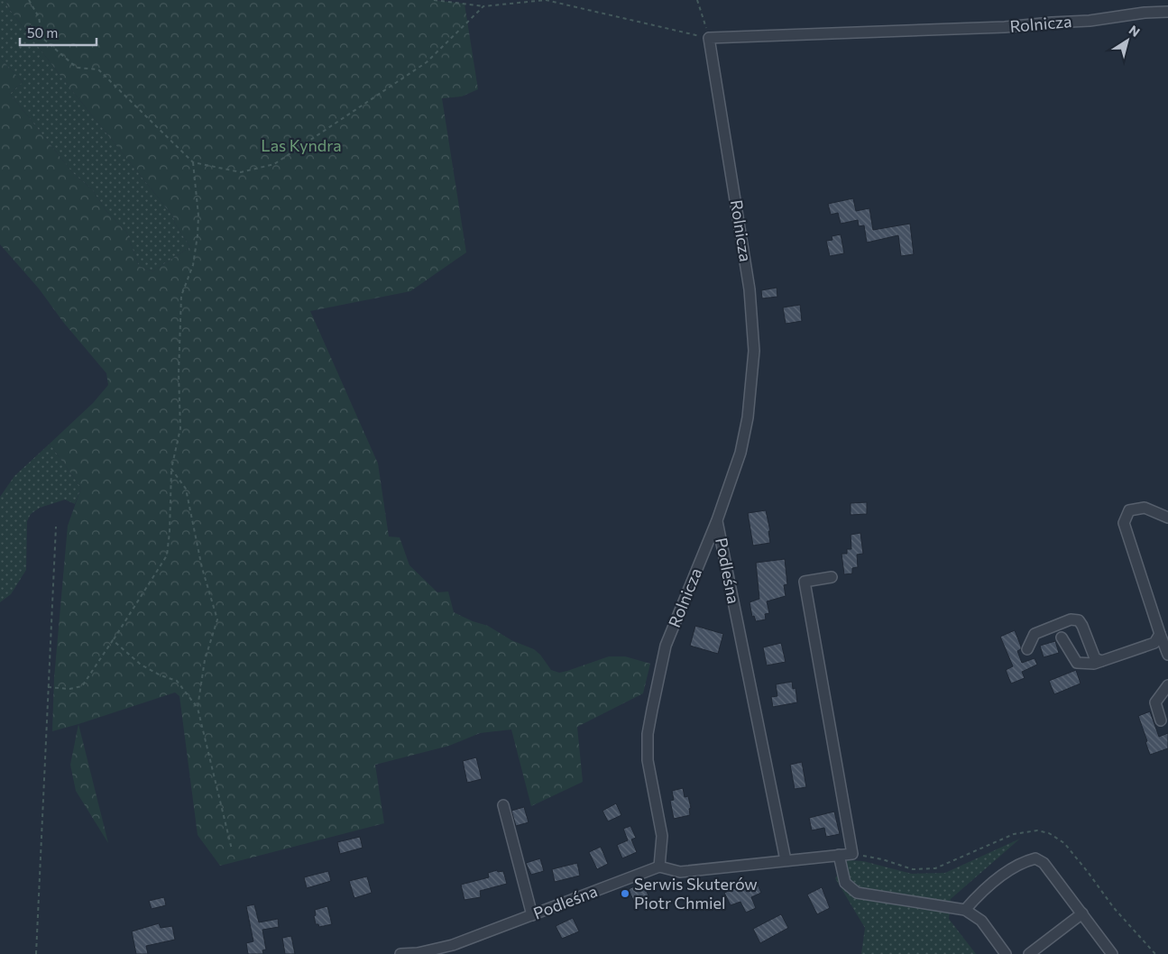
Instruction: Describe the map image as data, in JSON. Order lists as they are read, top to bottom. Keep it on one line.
{"streets":{"street":["Rolnicza","Podleśna"]},"crossings":[["Rolnicza","Podleśna"]],"parks":["Las Kyndra"],"places":["Serwis Skuterów Piotr Chmiel"],"scale_bar":"50 m","north":"top right"}
